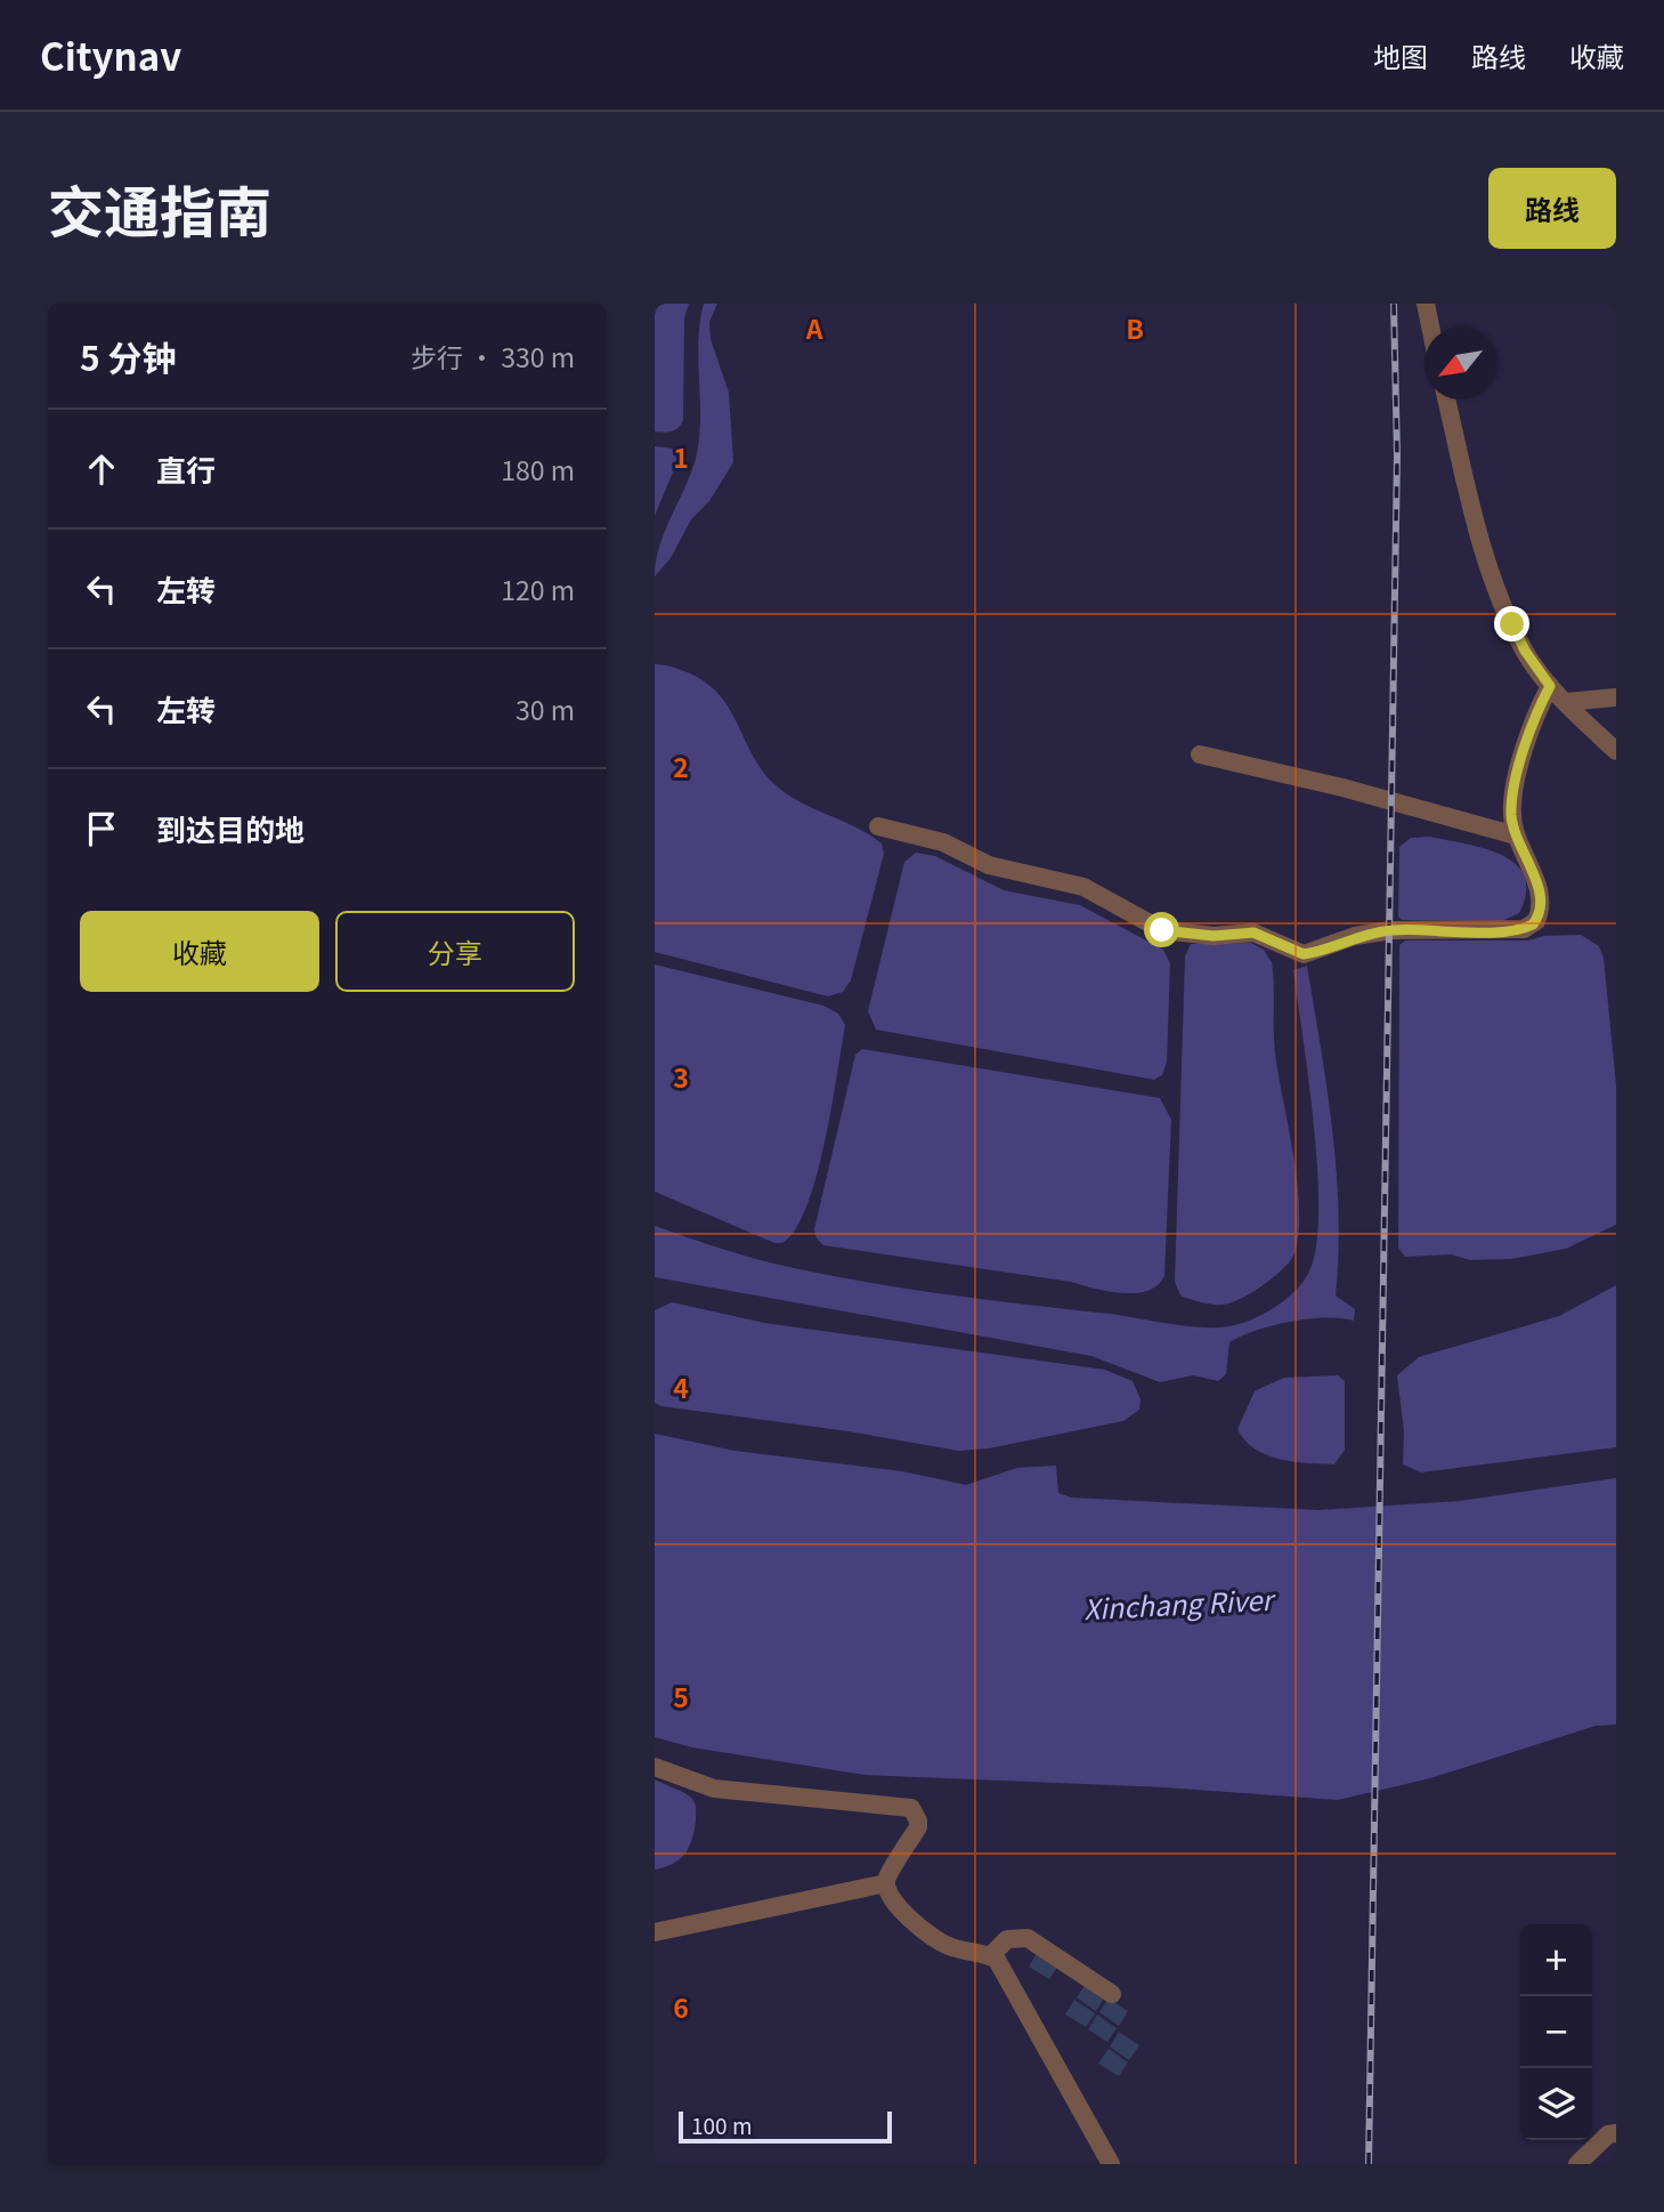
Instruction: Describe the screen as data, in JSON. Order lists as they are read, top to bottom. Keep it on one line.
{"water":["Xinchang River"],"scale_bar":"100 m","north":"bottom left","page":{"header":"Citynav","nav":["地图","路线","收藏"],"title":"交通指南","buttons":["路线",["收藏","分享"]],"heading":["5 分钟","步行 · 330 m"],"list":[["直行","180 m"],["左转","120 m"],["左转","30 m"],"到达目的地"],"map_buttons":["+","−"],"scale":"100 m"},"grid":{"columns":["A","B"],"rows":["1","2","3","4","5","6"]}}
